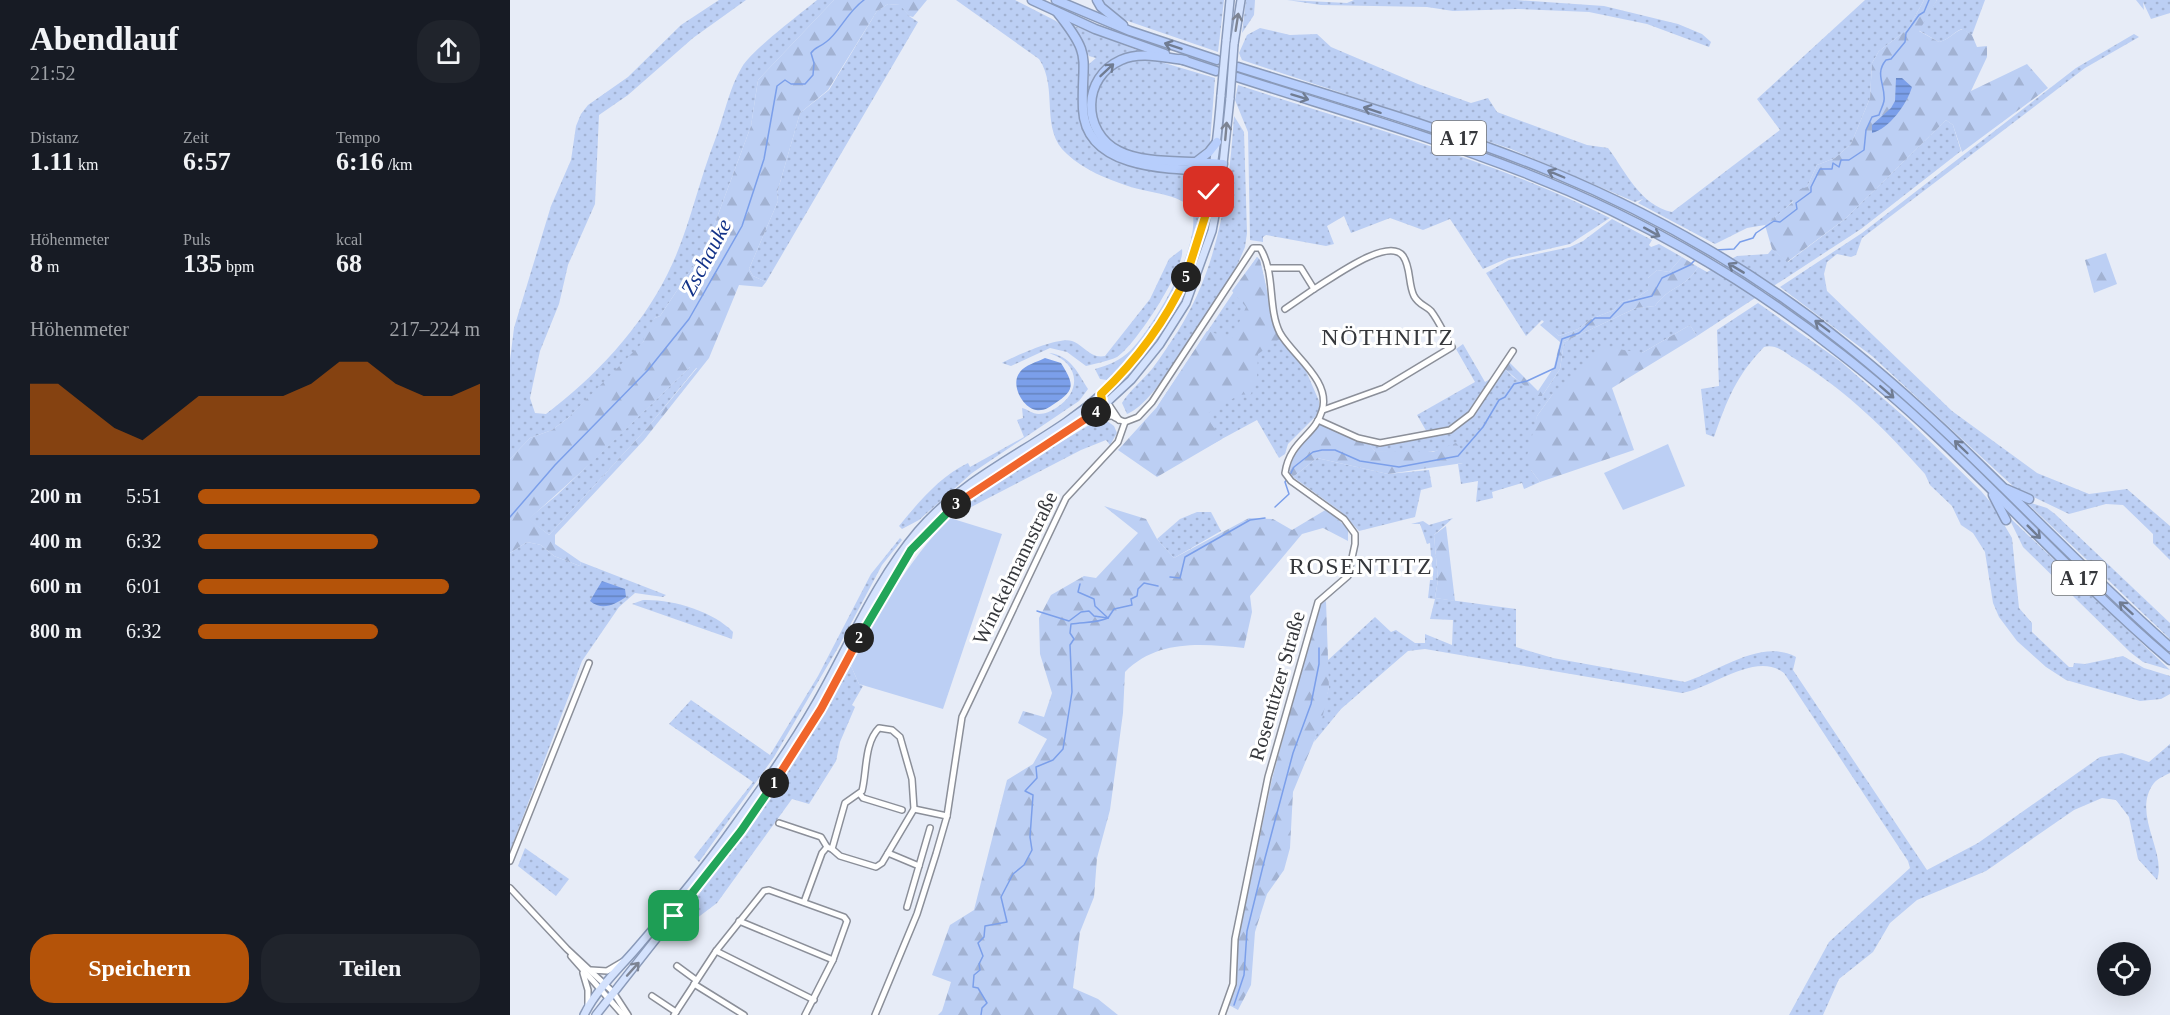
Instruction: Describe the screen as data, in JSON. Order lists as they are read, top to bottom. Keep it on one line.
{"streets":{"highway":["A 17"],"street":["Winckelmannstraße","Rosentitzer Straße"]},"districts":["NÖTHNITZ","ROSENTITZ"],"water":["Zschauke"],"page":{"heading":["Abendlauf","21:52"],"stats":[["Distanz","1.11 km"],["Zeit","6:57"],["Tempo","6:16 /km"],["Höhenmeter","8 m"],["Puls","135 bpm"],["kcal","68"]],"pins":["5","4","3","2","1"],"chart":["Höhenmeter","217–224 m"],"list":[{"name":"200 m","note":"5:51"},{"name":"400 m","note":"6:32"},{"name":"600 m","note":"6:01"},{"name":"800 m","note":"6:32"}],"buttons":["Speichern","Teilen"]}}
